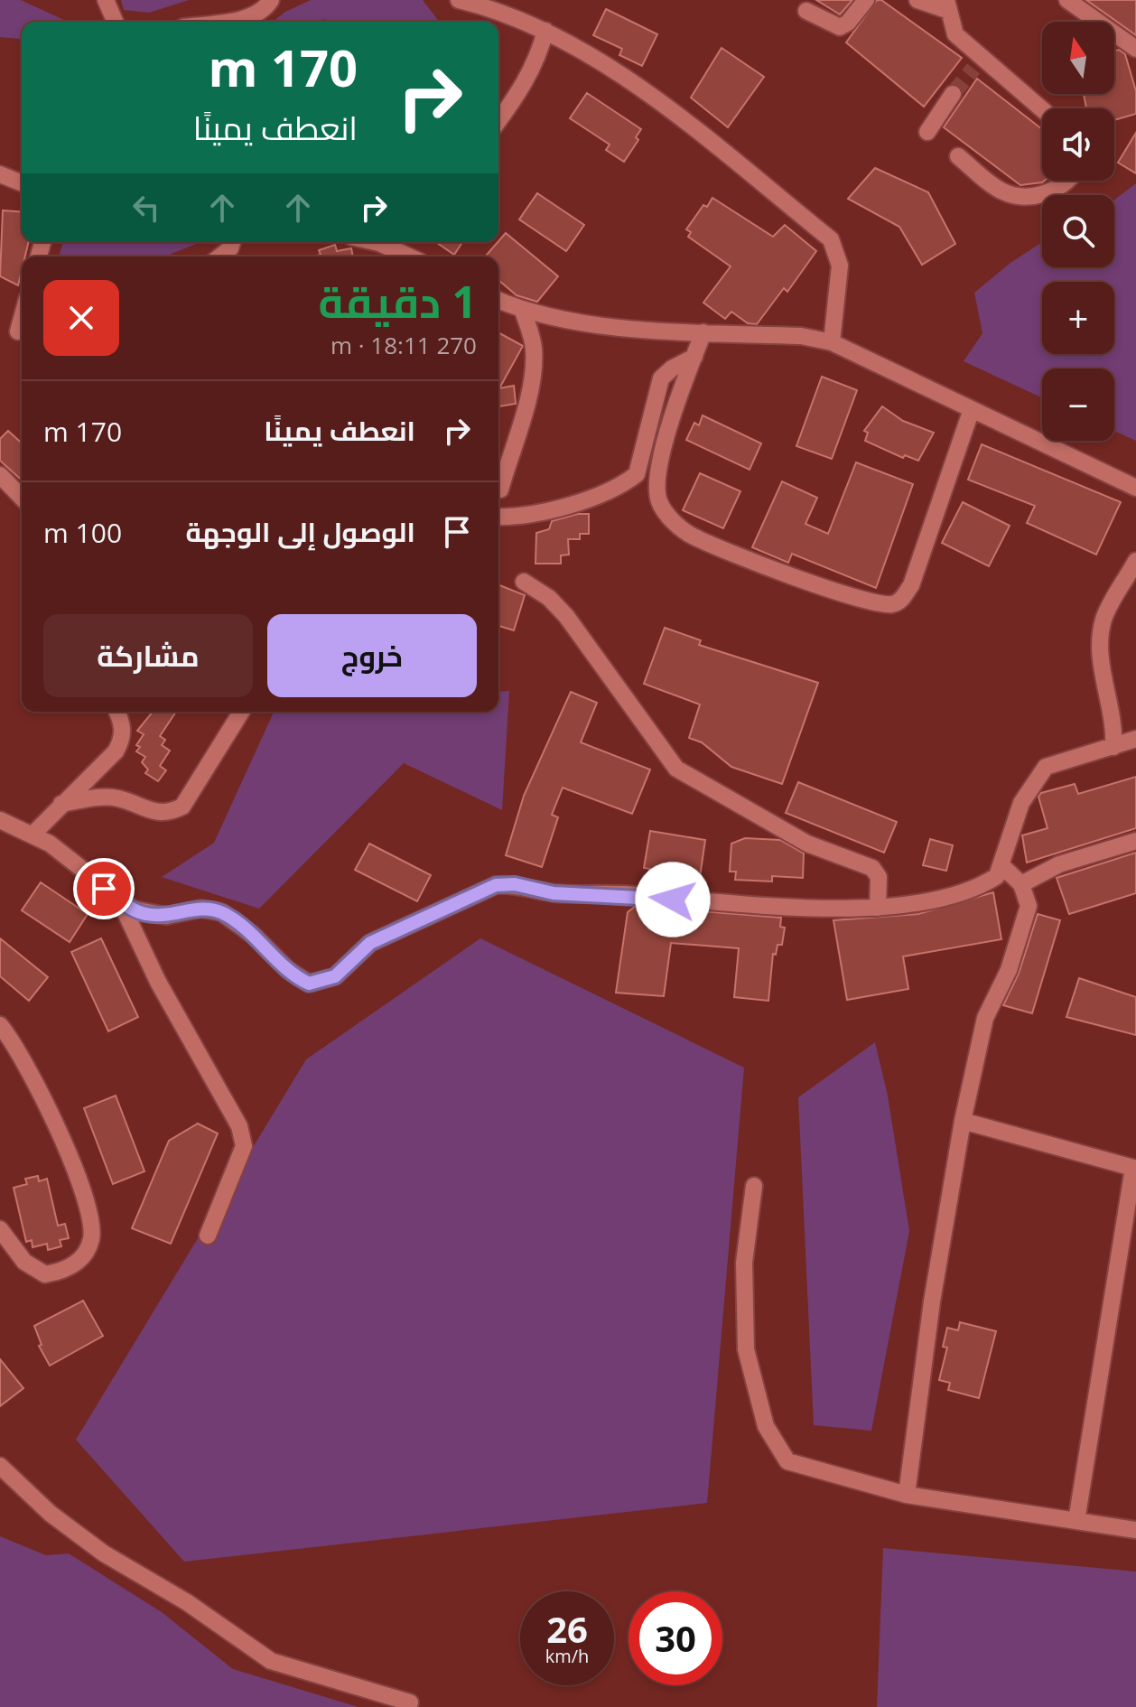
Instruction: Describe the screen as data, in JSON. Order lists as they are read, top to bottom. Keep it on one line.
{"north":"top","page":{"map_buttons":["+","−"],"turn":["170 m","انعطف يمينًا"],"heading":["1 دقيقة","270 m · 18:11"],"list":[{"name":"انعطف يمينًا","value":"170 m"},{"name":"الوصول إلى الوجهة","value":"100 m"}],"buttons":["خروج","مشاركة"],"speed":"26 km/h","limit":"30"}}
